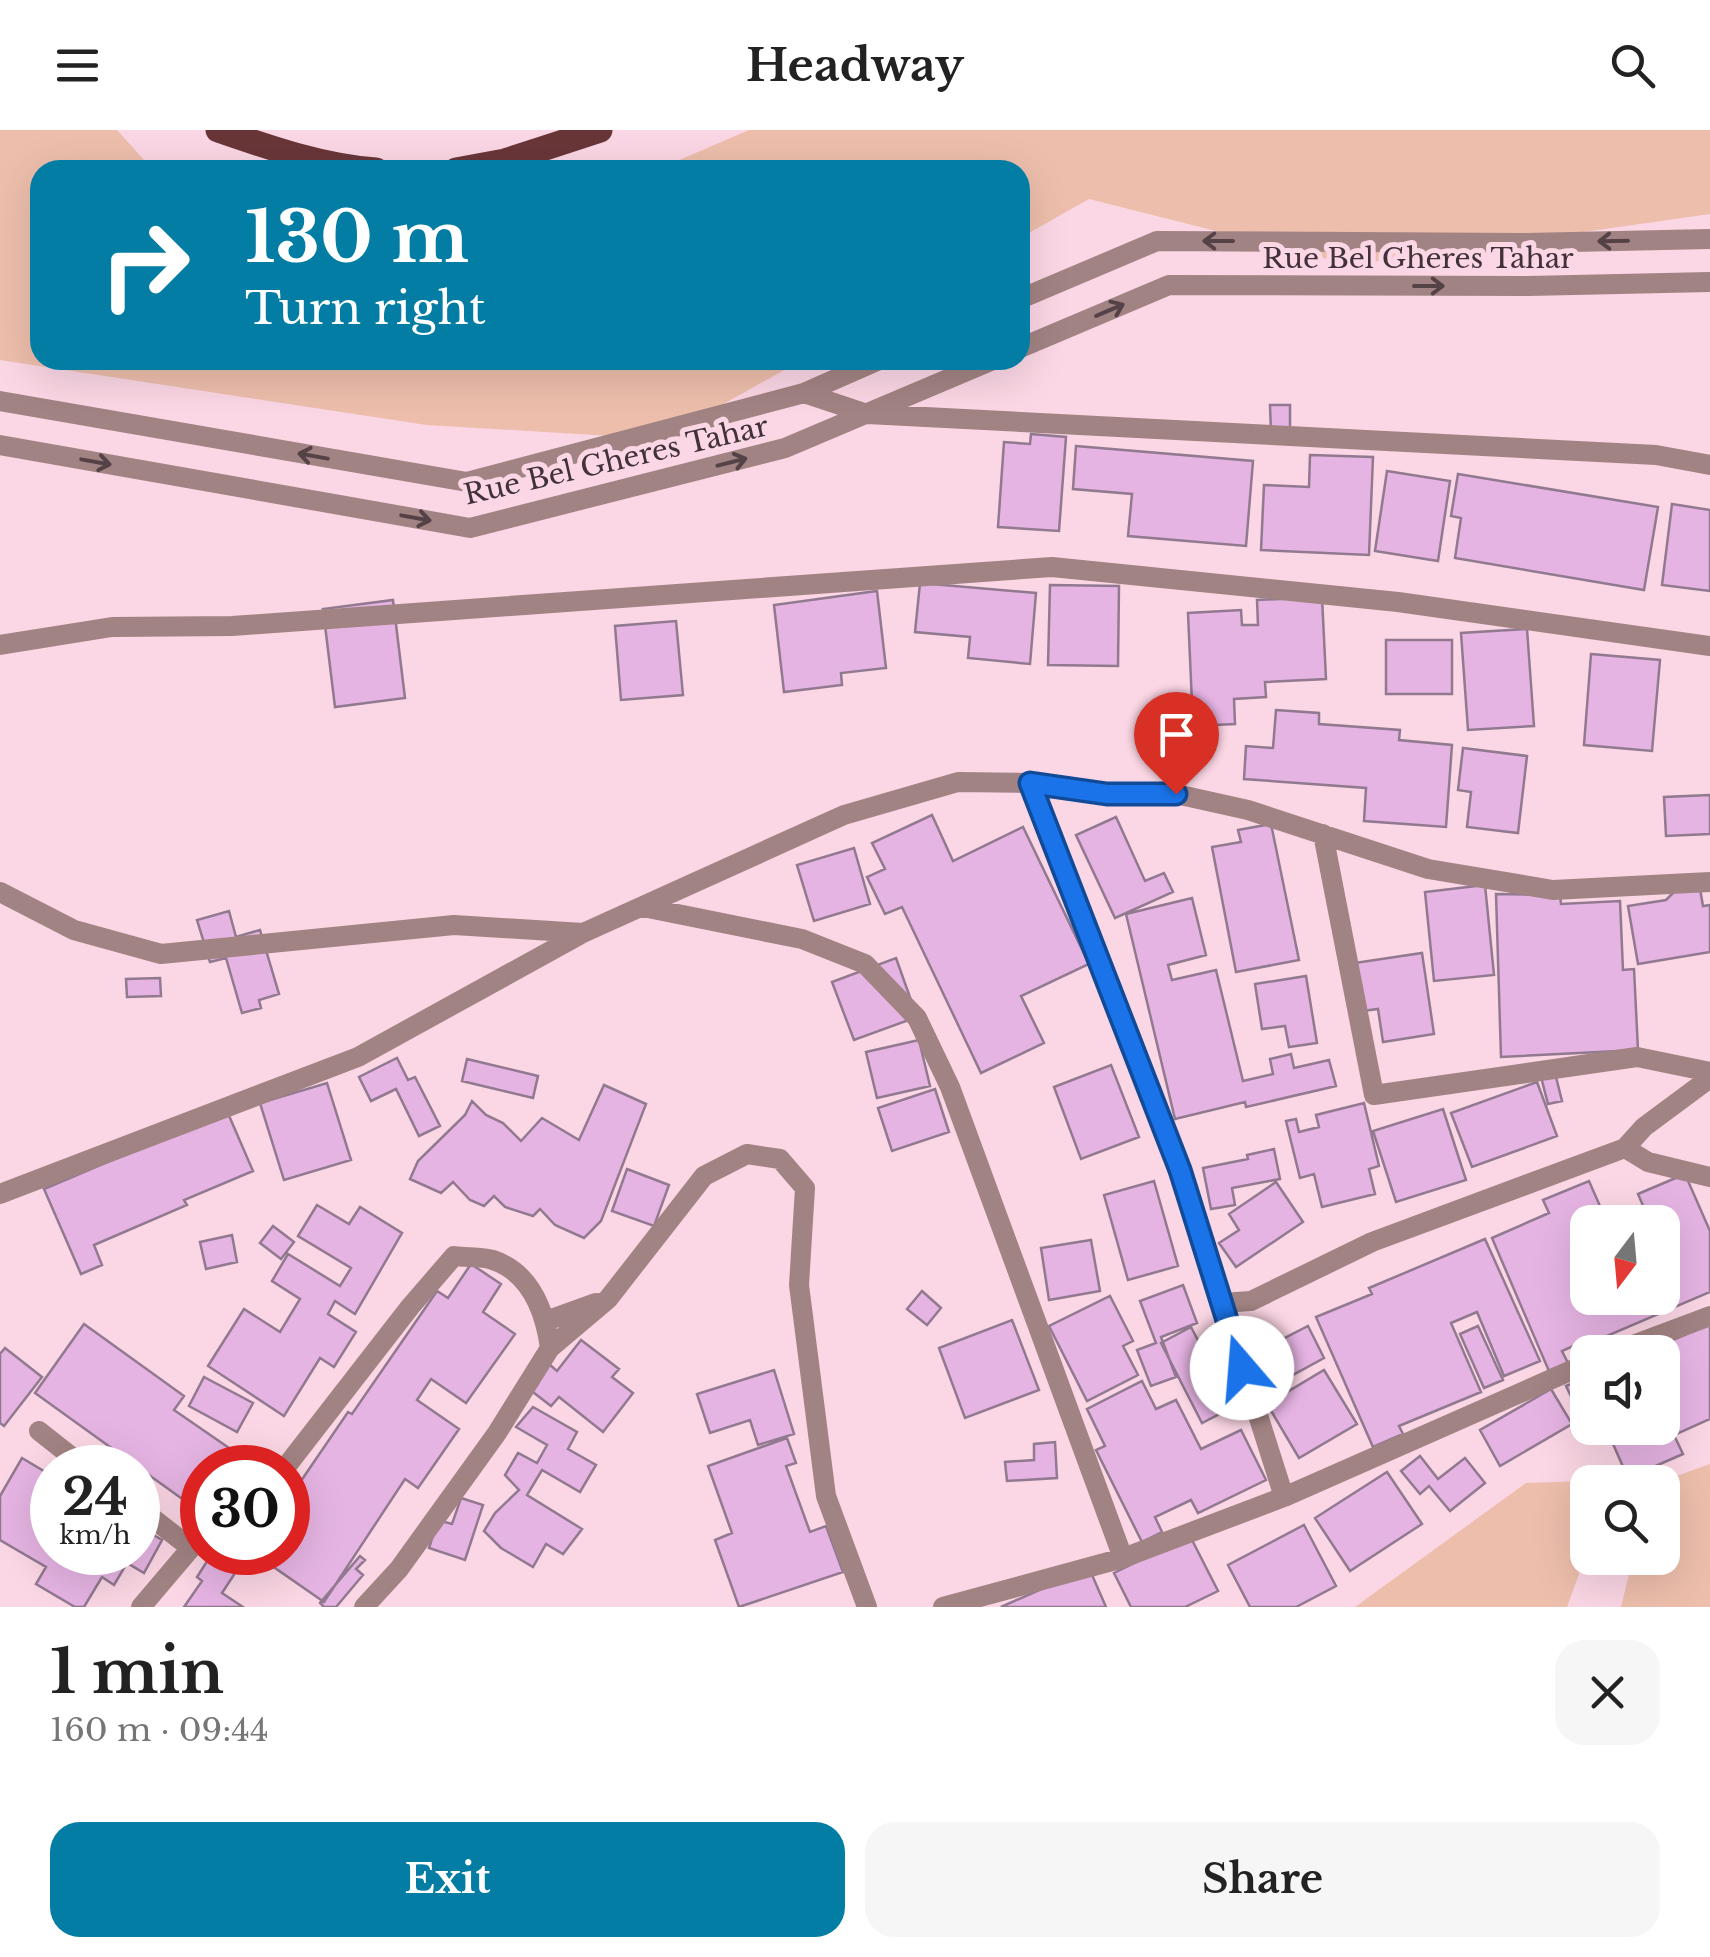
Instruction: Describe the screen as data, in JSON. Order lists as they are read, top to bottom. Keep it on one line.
{"streets":{"street":["Rue Bel Gheres Tahar"]},"north":"bottom","page":{"header":"Headway","turn":["130 m","Turn right"],"speed":"24 km/h","limit":"30","heading":["1 min","160 m · 09:44"],"buttons":["Exit","Share"]}}
